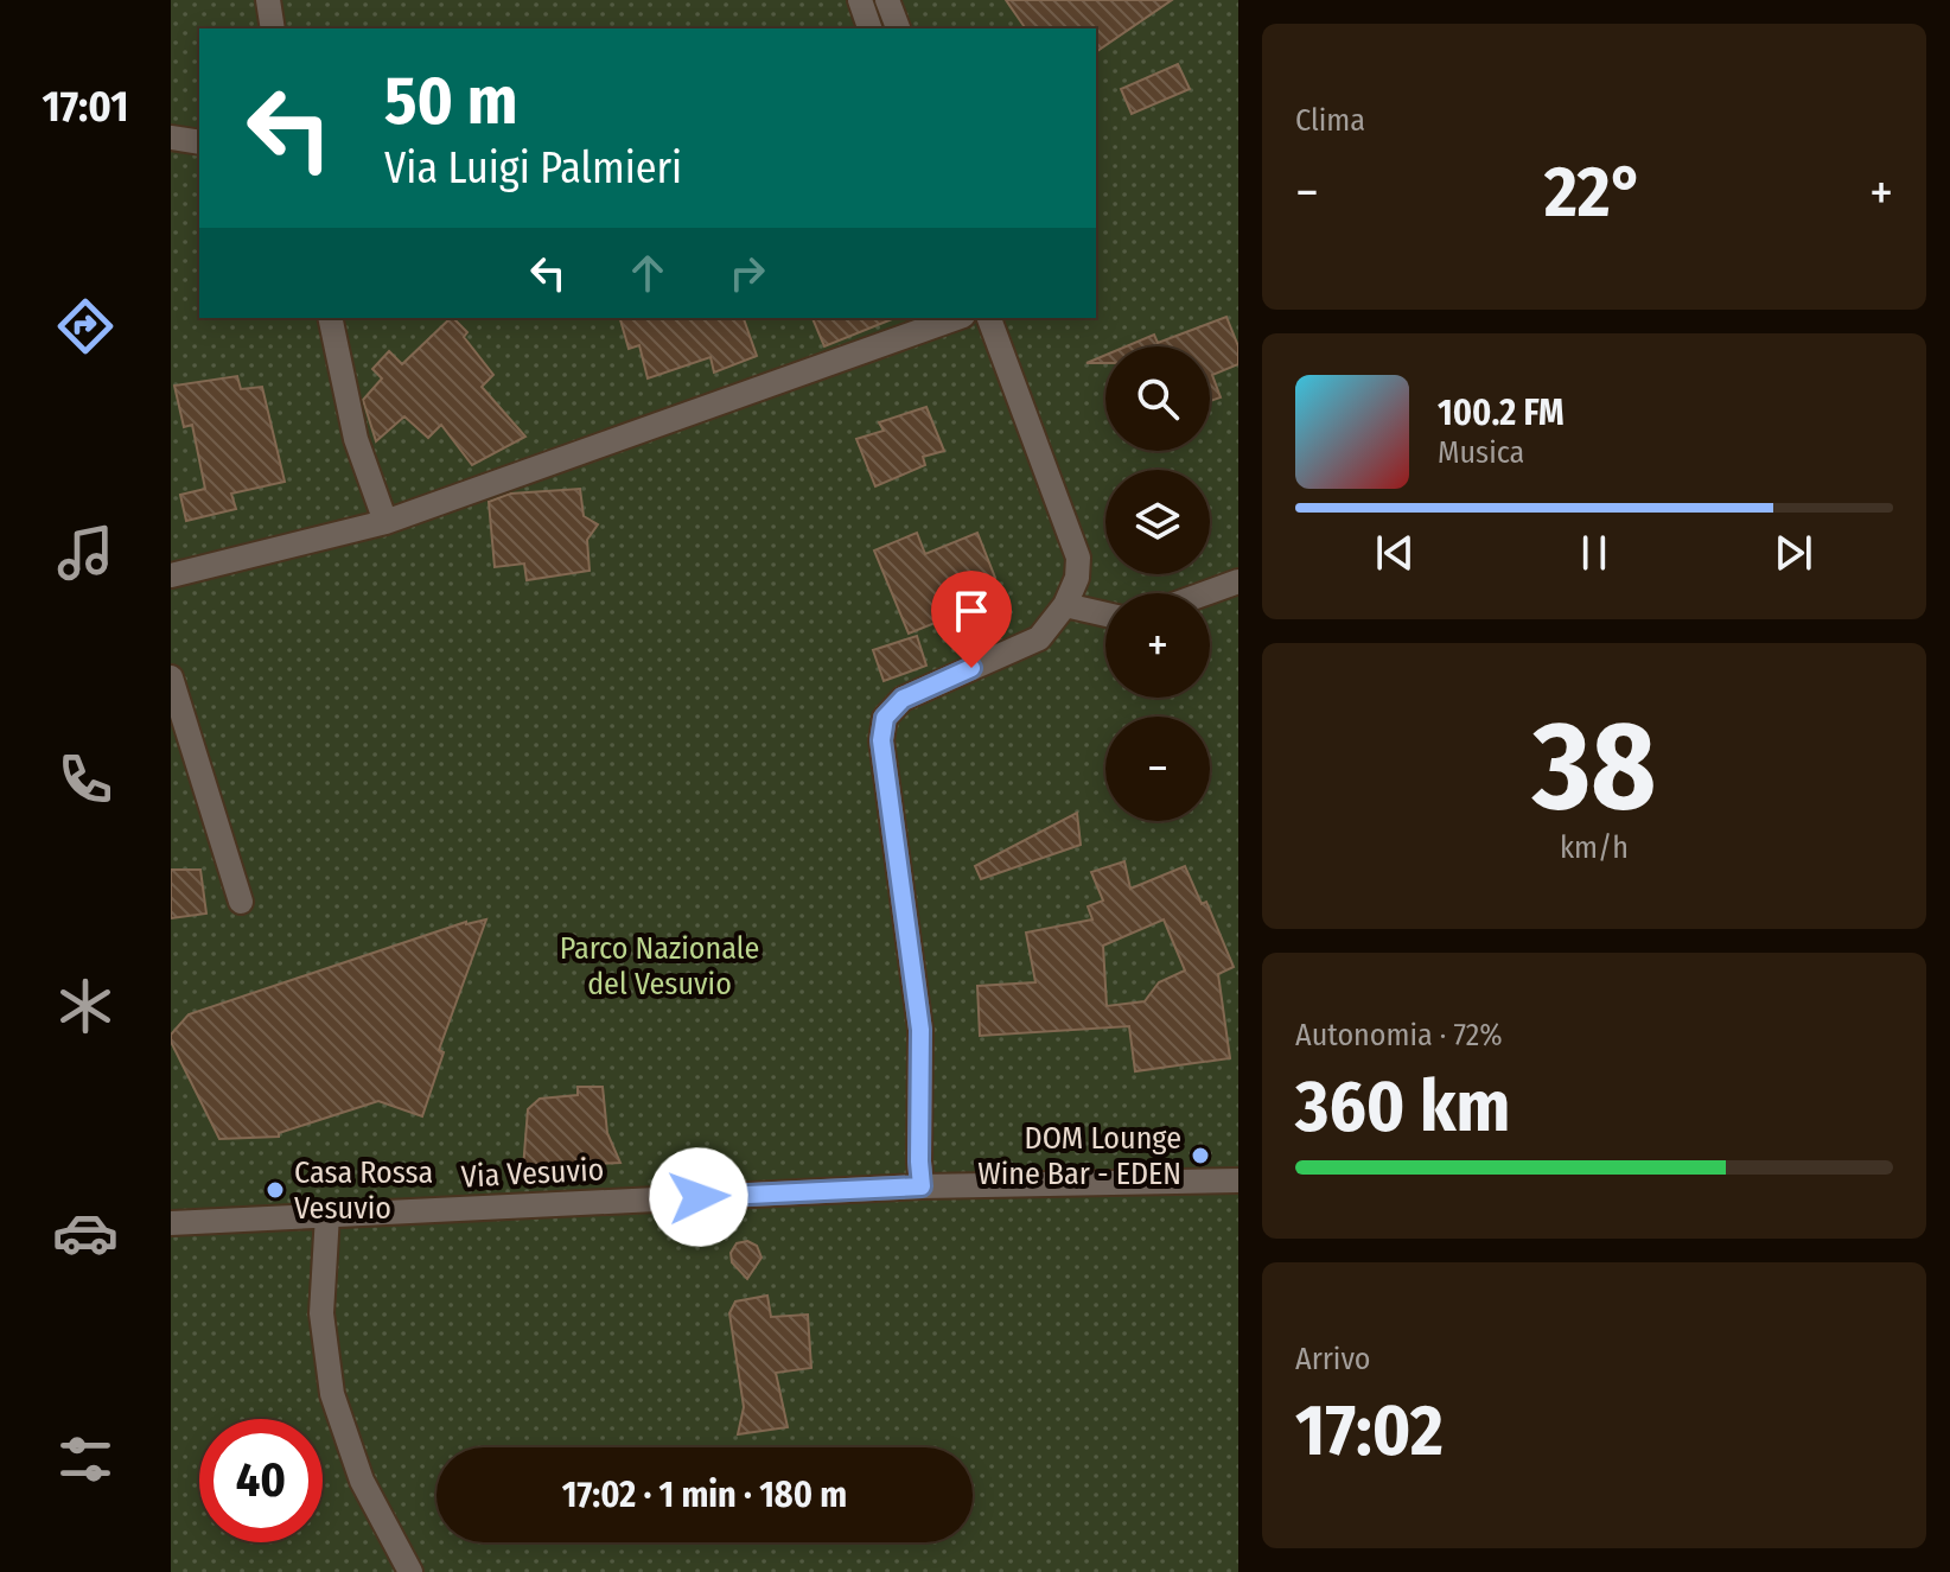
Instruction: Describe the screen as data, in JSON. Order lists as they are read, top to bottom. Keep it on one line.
{"streets":{"street":["Via Vesuvio"]},"parks":["Parco Nazionale del Vesuvio"],"places":["DOM Lounge Wine Bar - EDEN","Casa Rossa Vesuvio"],"page":{"tabs":"17:01","tile":["Clima",["38","km/h"],["Autonomia · 72%","360 km"],["Arrivo","17:02"]],"turn":["50 m","Via Luigi Palmieri"],"heat":["−","22°","+"],"map_buttons":["+","−"],"song":["100.2 FM","Musica"],"limit":"40","trip":"17:02 · 1 min · 180 m"}}
